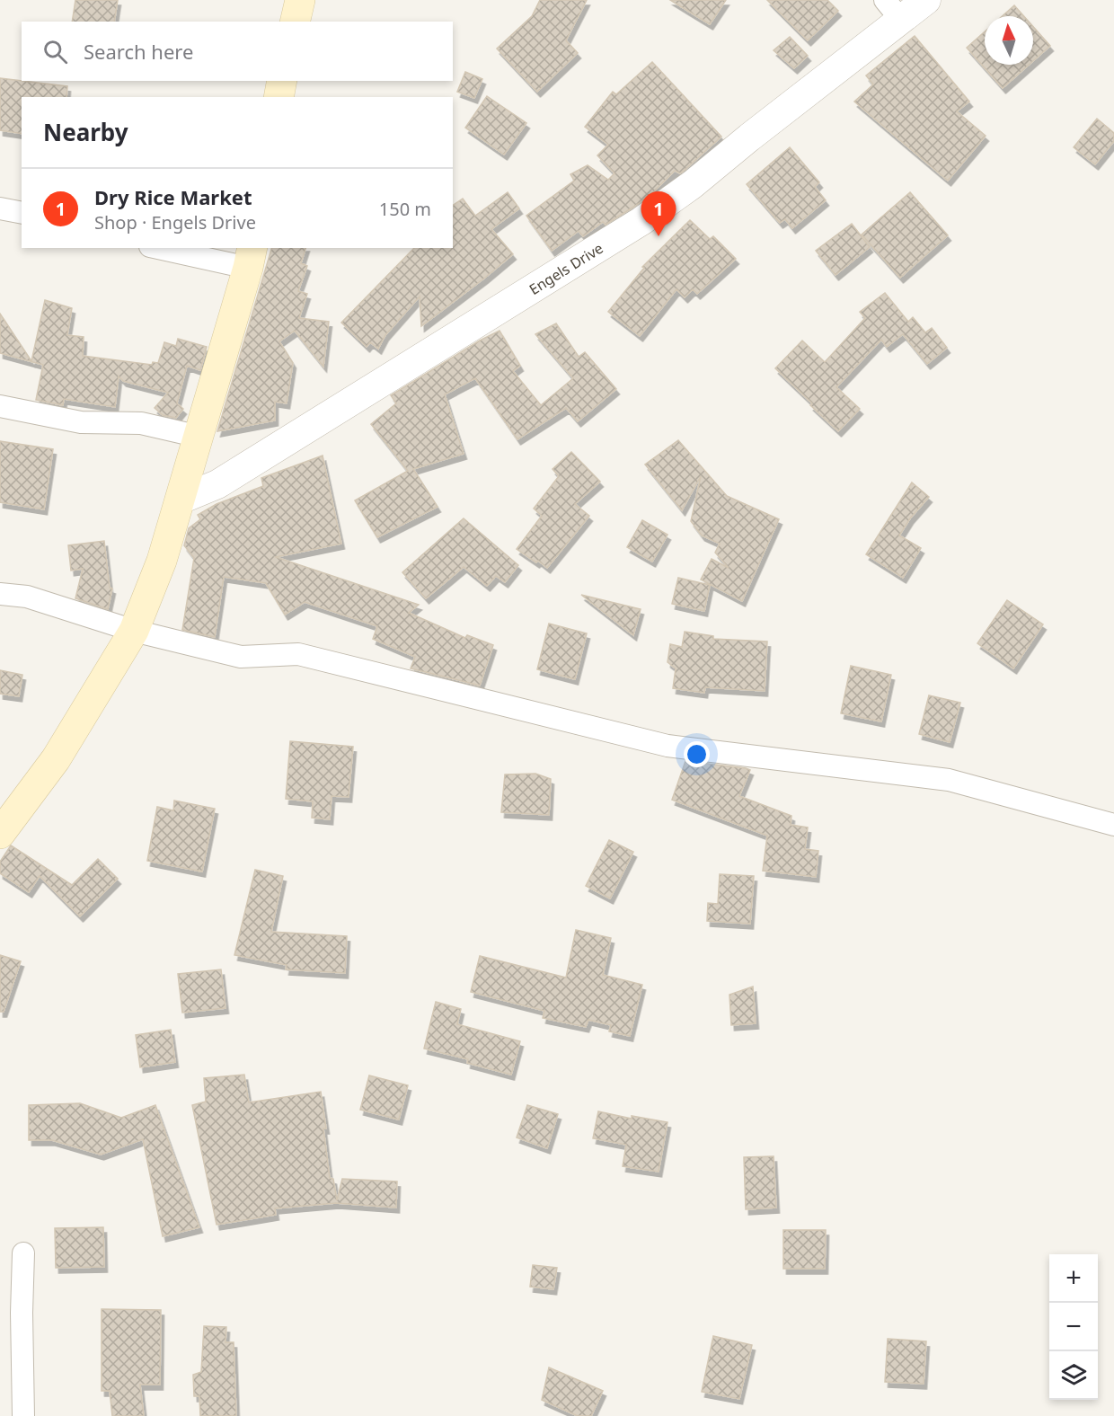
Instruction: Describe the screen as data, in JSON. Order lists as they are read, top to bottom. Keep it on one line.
{"streets":{"street":["Engels Drive"]},"north":"top","page":{"search":"Search here","heading":"Nearby","list":[{"mark":"1","name":"Dry Rice Market","note":"Shop · Engels Drive","value":"150 m"}],"pins":"1","map_buttons":["+","−"]}}
